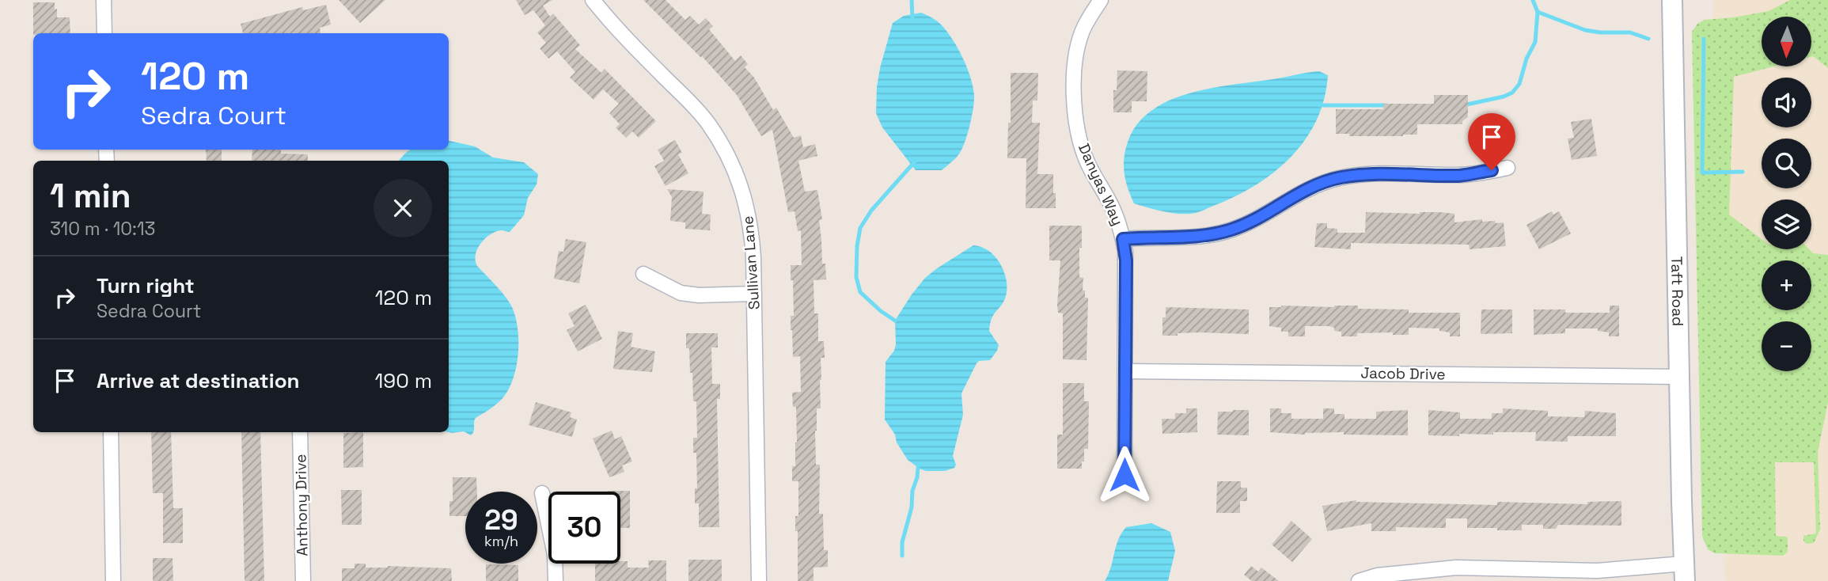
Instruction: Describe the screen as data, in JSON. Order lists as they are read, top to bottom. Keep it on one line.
{"streets":{"street":["Danyas Way","Sullivan Lane","Taft Road","Jacob Drive","Anthony Drive"]},"crossings":[["Danyas Way","Jacob Drive"],["Taft Road","Jacob Drive"]],"north":"bottom","page":{"map_buttons":["+","−"],"turn":["120 m","Sedra Court"],"heading":["1 min","310 m · 10:13"],"list":[{"name":"Turn right","note":"Sedra Court","value":"120 m"},{"name":"Arrive at destination","value":"190 m"}],"speed":"29 km/h","limit":"30"}}
